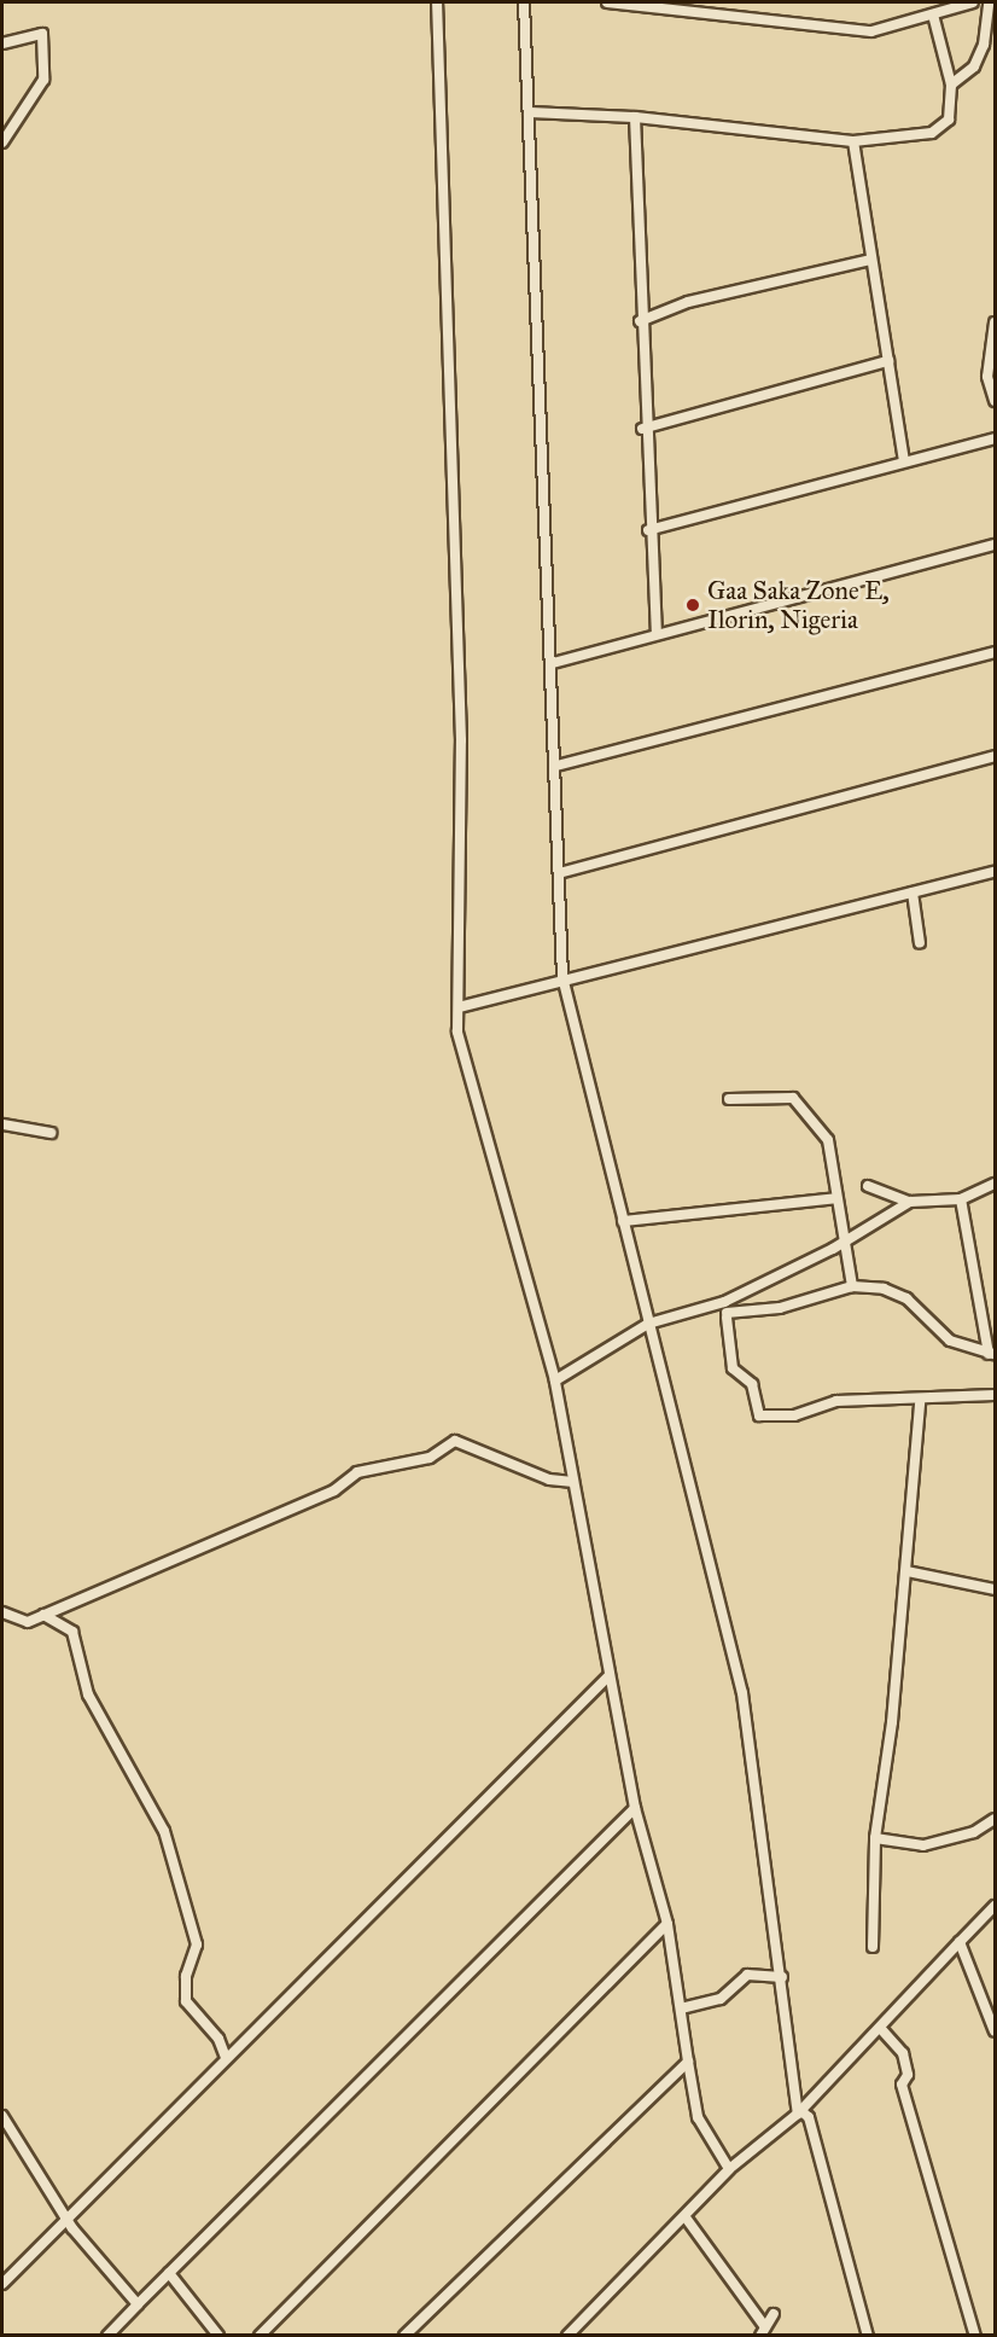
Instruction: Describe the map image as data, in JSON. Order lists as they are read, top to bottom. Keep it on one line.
{"places":["Gaa Saka Zone E, Ilorin, Nigeria"]}
